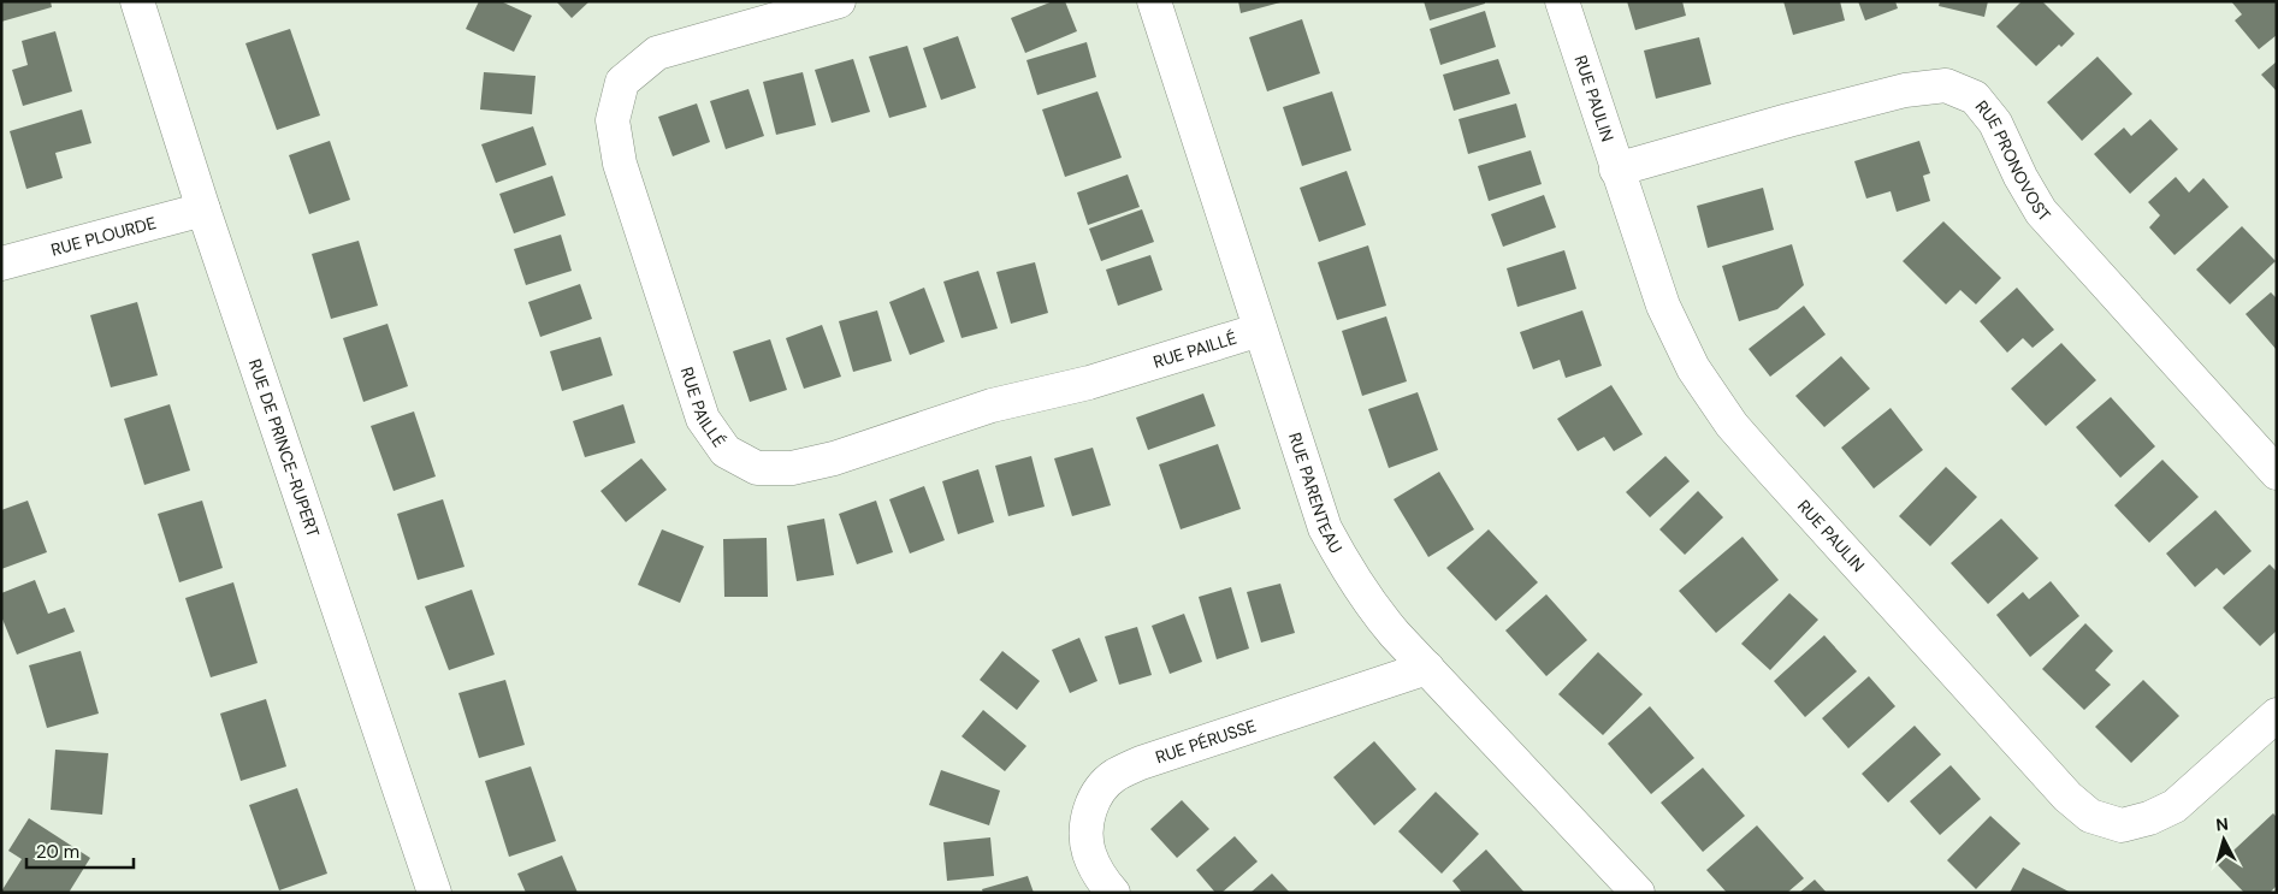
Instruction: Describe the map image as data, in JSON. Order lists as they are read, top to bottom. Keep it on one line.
{"streets":{"street":["RUE PAULIN","RUE PRONOVOST","RUE PLOURDE","RUE PAILLÉ","RUE DE PRINCE-RUPERT","RUE PARENTEAU","RUE PÉRUSSE"]},"crossings":[["RUE PAULIN","RUE PRONOVOST"],["RUE PLOURDE","RUE DE PRINCE-RUPERT"],["RUE PAILLÉ","RUE PARENTEAU"],["RUE PARENTEAU","RUE PÉRUSSE"]],"scale_bar":"20 m","north":"top"}
